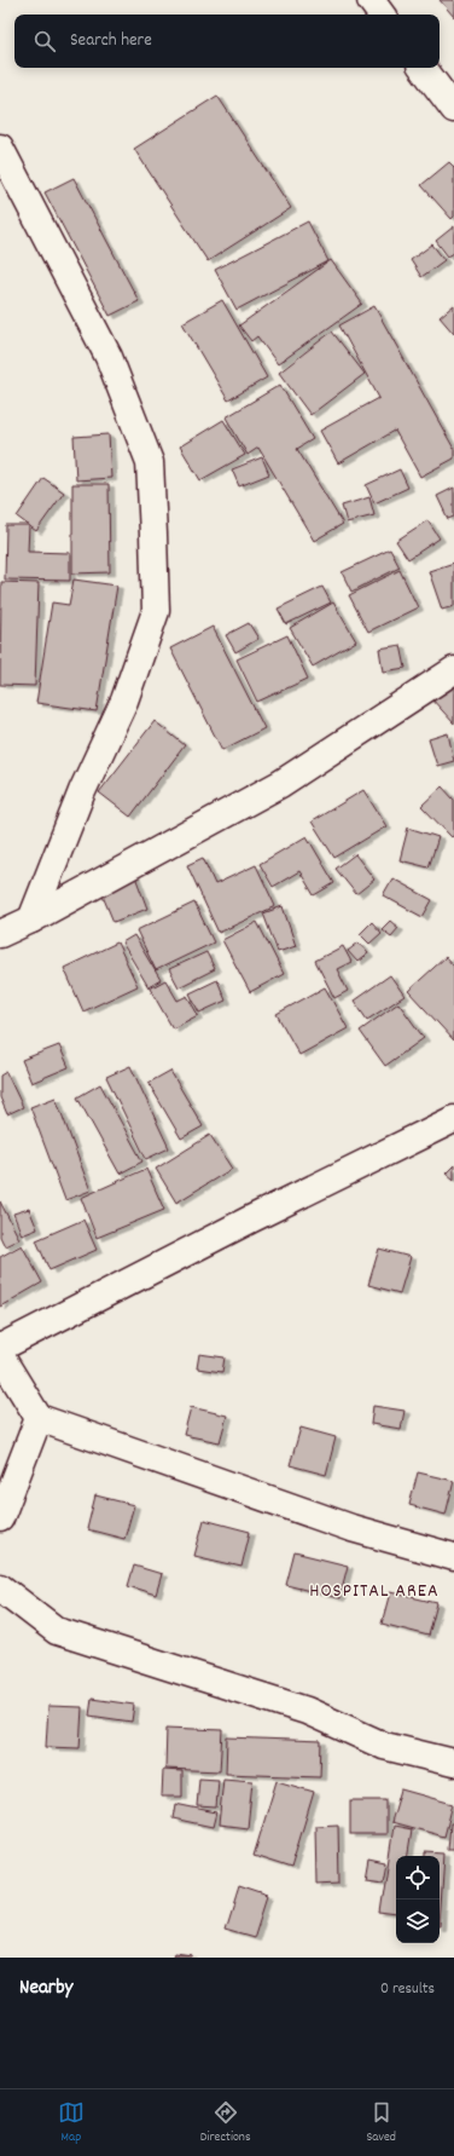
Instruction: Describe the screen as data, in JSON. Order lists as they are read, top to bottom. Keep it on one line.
{"districts":["HOSPITAL AREA"],"page":{"search":"Search here","heading":["Nearby","0 results"],"nav":["Map","Directions","Saved"]}}
